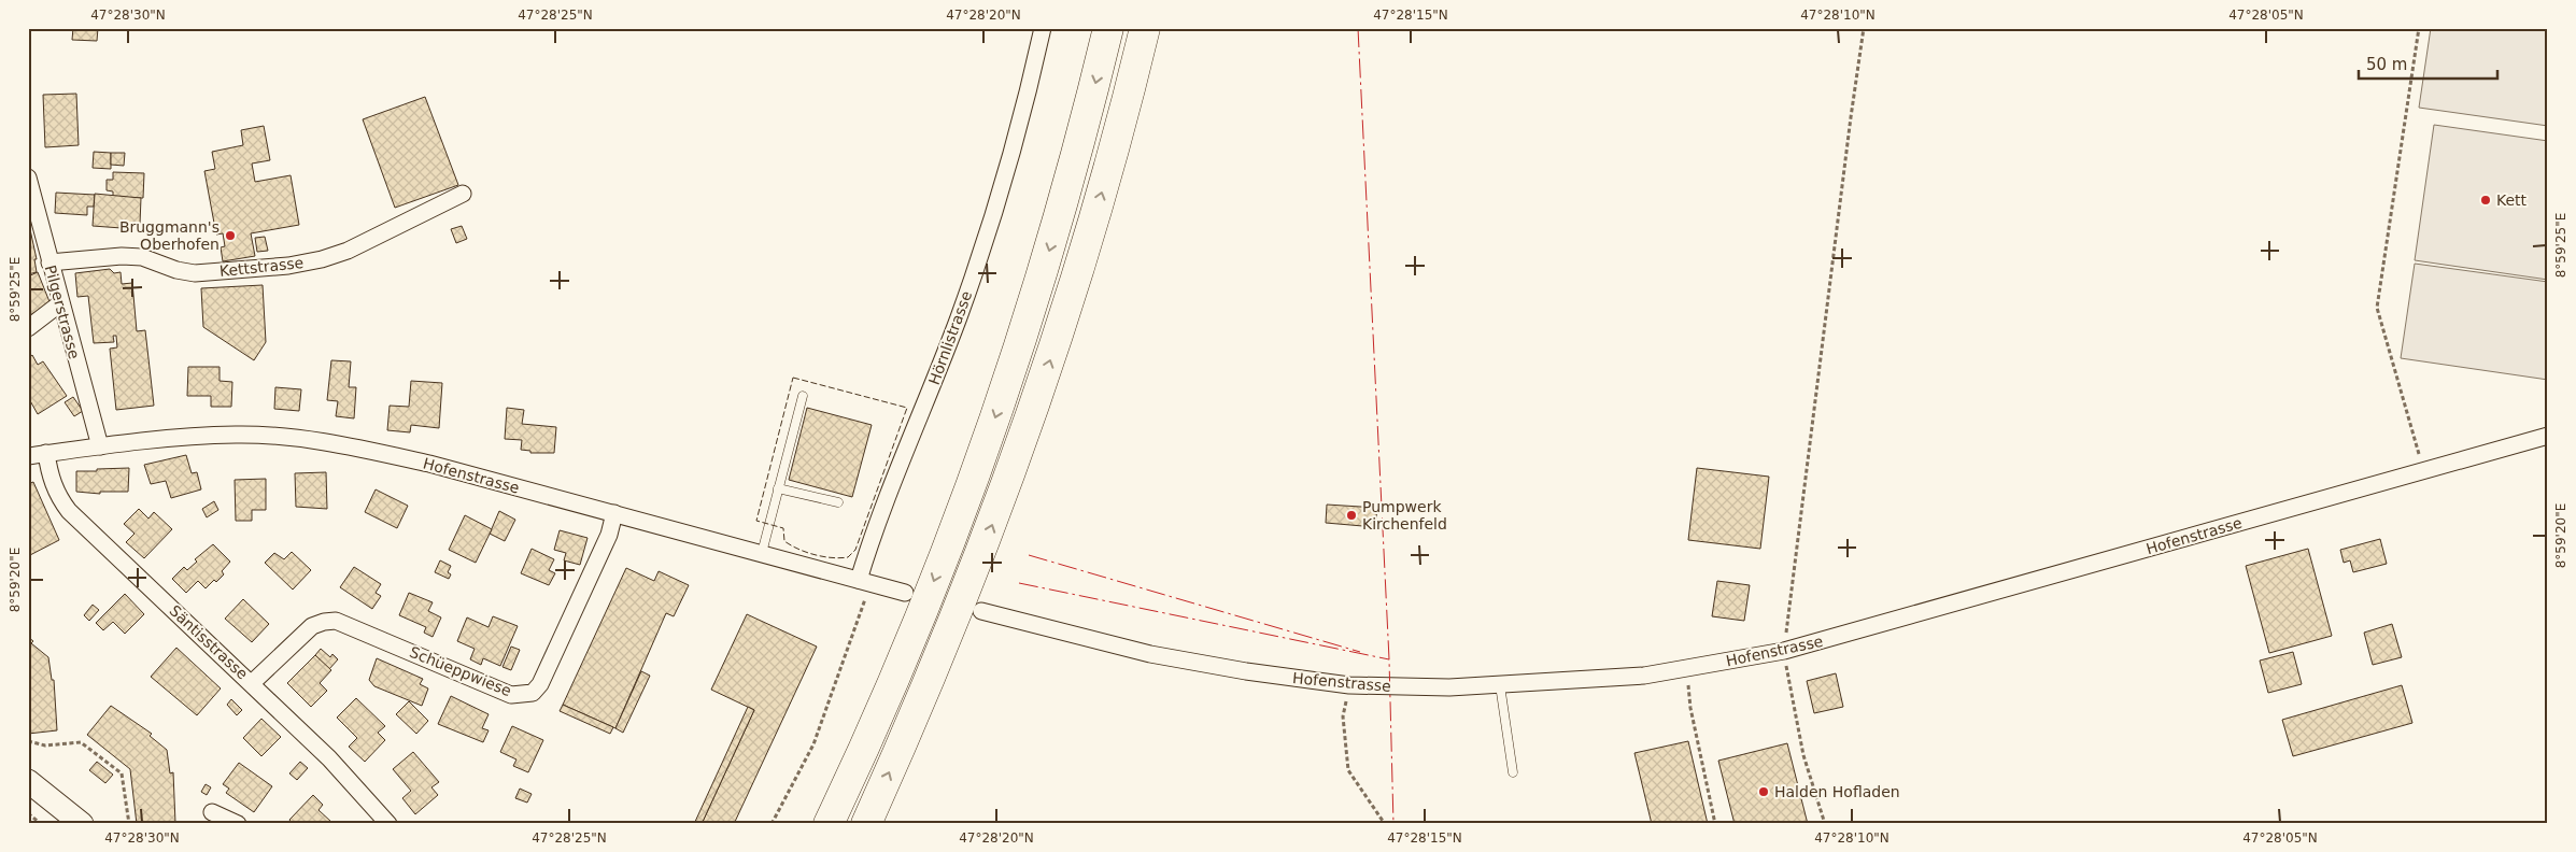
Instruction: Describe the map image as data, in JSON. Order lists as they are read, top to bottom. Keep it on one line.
{"streets":{"street":["Kettstrasse","Pilgerstrasse","Hörnlistrasse","Hofenstrasse","Säntisstrasse","Schüeppwiese"]},"crossings":[["Kettstrasse","Pilgerstrasse"],["Pilgerstrasse","Hofenstrasse"],["Hörnlistrasse","Hofenstrasse"],["Hofenstrasse","Säntisstrasse"],["Hofenstrasse","Schüeppwiese"],["Säntisstrasse","Schüeppwiese"]],"places":["Kett","Bruggmann's Oberhofen","Pumpwerk Kirchenfeld","Halden Hofladen"],"scale_bar":"50 m","coordinates":["47°28'30\"N","47°28'25\"N","47°28'20\"N","47°28'15\"N","47°28'10\"N","47°28'05\"N","8°59'25\"E","8°59'20\"E"]}
